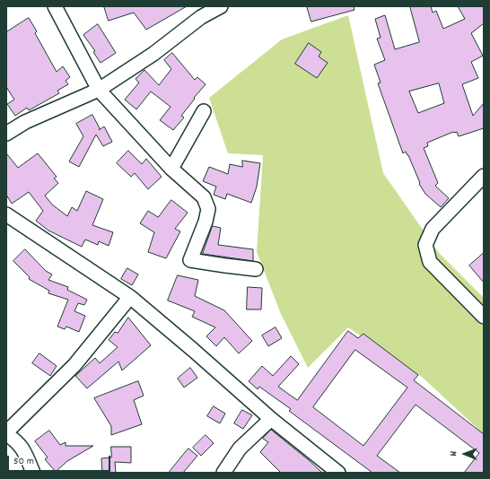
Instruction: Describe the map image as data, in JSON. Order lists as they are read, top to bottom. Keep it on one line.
{"scale_bar":"50 m","north":"left"}
